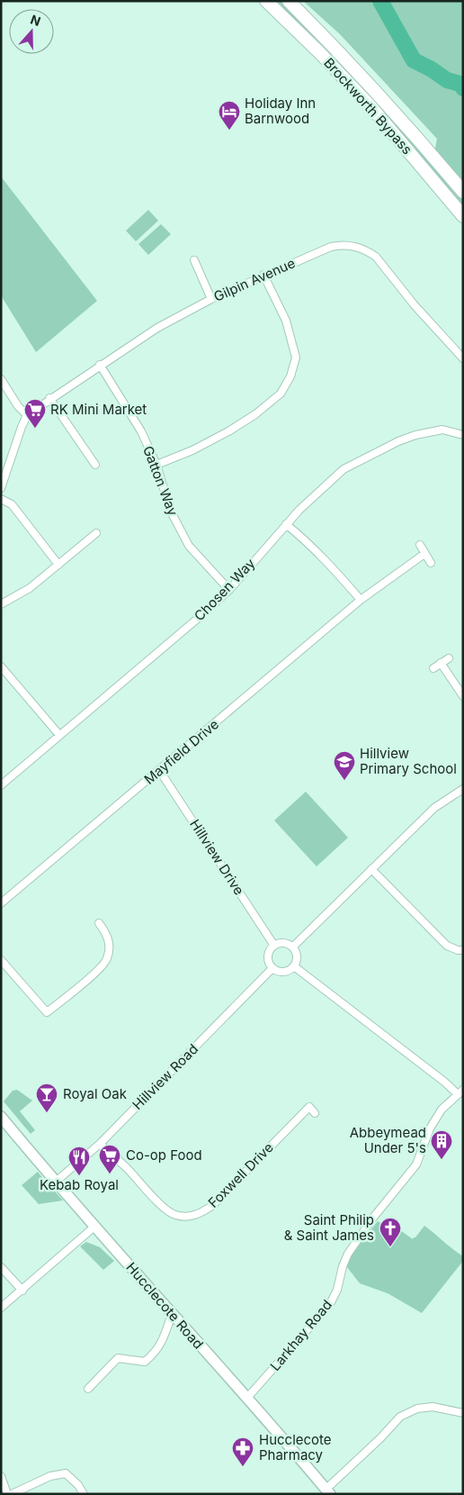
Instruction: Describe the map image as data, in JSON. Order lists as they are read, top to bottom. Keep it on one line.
{"streets":{"highway":["Brockworth Bypass"],"street":["Gilpin Avenue","Gatton Way","Chosen Way","Mayfield Drive","Hillview Drive","Hillview Road","Foxwell Drive","Hucclecote Road","Larkhay Road"]},"crossings":[["Gilpin Avenue","Gatton Way"],["Gatton Way","Chosen Way"],["Mayfield Drive","Hillview Drive"],["Hillview Drive","Hillview Road"],["Hillview Road","Foxwell Drive"],["Hillview Road","Hucclecote Road"],["Hucclecote Road","Larkhay Road"]],"places":{"hotel":["Holiday Inn Barnwood"],"supermarket":["RK Mini Market","Co-op Food"],"school or university":["Hillview Primary School"],"bar":["Royal Oak"],"building":["Abbeymead Under 5's"],"restaurant":["Kebab Royal"],"church":["Saint Philip & Saint James"],"pharmacy":["Hucclecote Pharmacy"]},"north":"top"}
